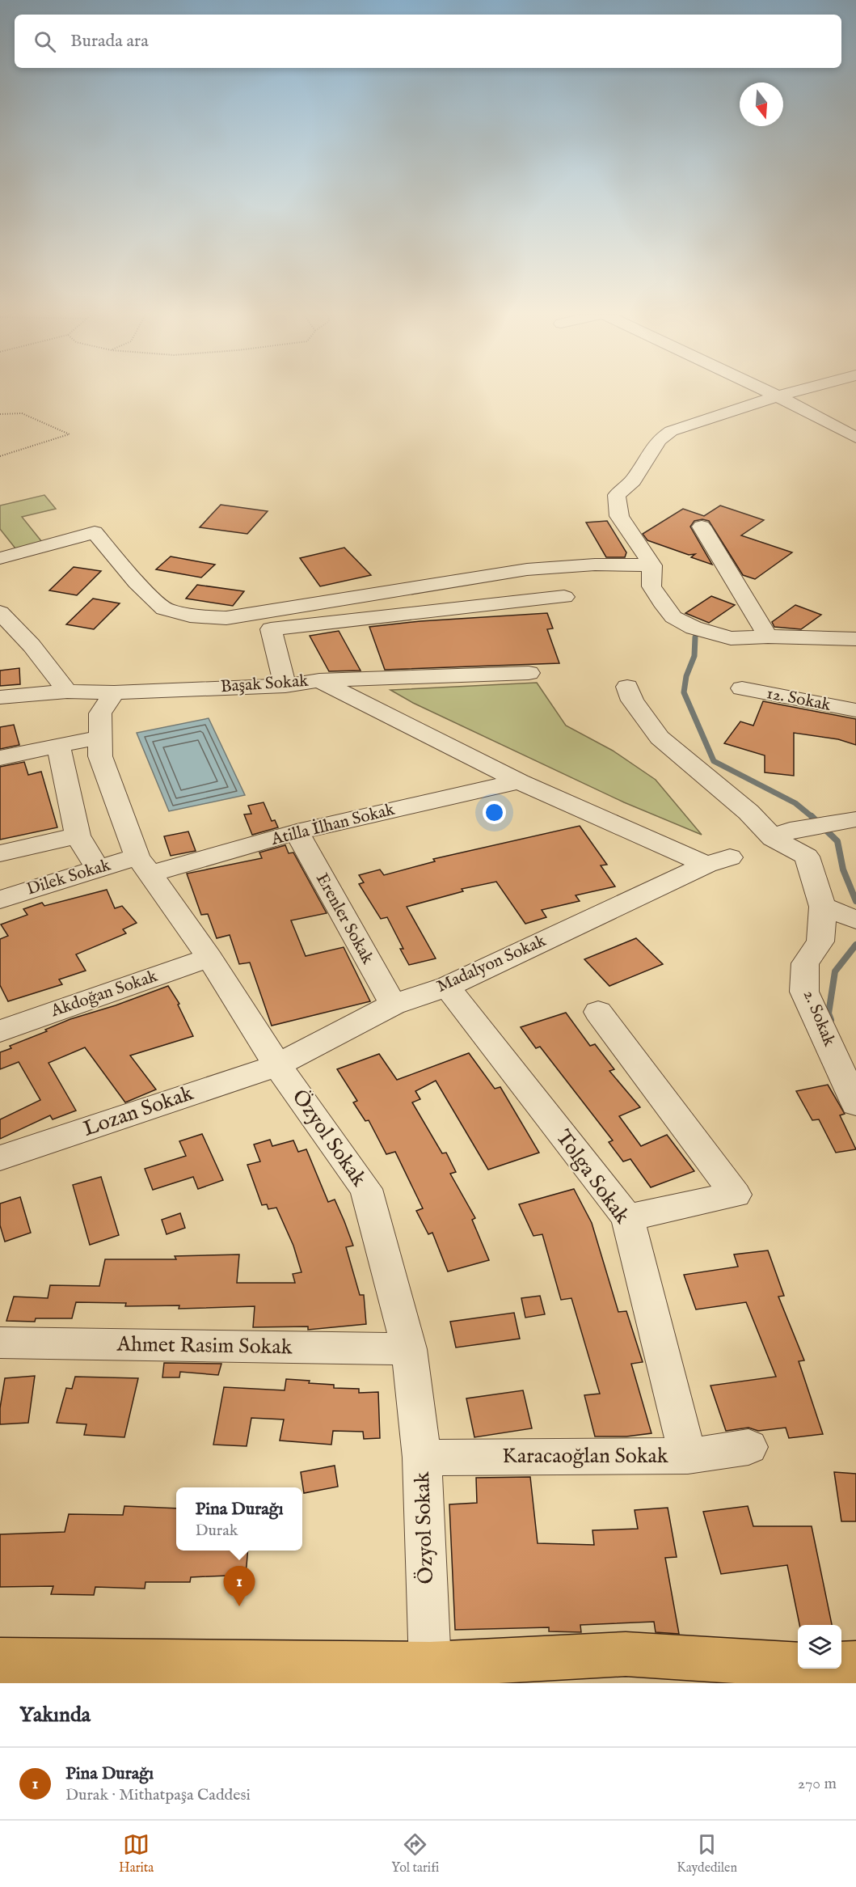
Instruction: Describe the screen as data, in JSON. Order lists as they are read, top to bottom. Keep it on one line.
{"streets":{"street":["Başak Sokak","12. Sokak","Atilla İlhan Sokak","Dilek Sokak","Erenler Sokak","Madalyon Sokak","Akdoğan Sokak","2. Sokak","Lozan Sokak","Özyol Sokak","Tolga Sokak","Ahmet Rasim Sokak","Karacaoğlan Sokak"]},"crossings":[["Başak Sokak","Madalyon Sokak"],["Başak Sokak","Özyol Sokak"],["Atilla İlhan Sokak","Dilek Sokak"],["Atilla İlhan Sokak","Erenler Sokak"],["Atilla İlhan Sokak","Madalyon Sokak"],["Atilla İlhan Sokak","Özyol Sokak"],["Dilek Sokak","Özyol Sokak"],["Erenler Sokak","Madalyon Sokak"],["Madalyon Sokak","Lozan Sokak"],["Madalyon Sokak","Özyol Sokak"],["Madalyon Sokak","Tolga Sokak"],["Akdoğan Sokak","Özyol Sokak"],["Lozan Sokak","Özyol Sokak"],["Özyol Sokak","Ahmet Rasim Sokak"],["Özyol Sokak","Karacaoğlan Sokak"],["Tolga Sokak","Karacaoğlan Sokak"]],"north":"bottom","page":{"search":"Burada ara","popup":["Pina Durağı","Durak"],"pins":"1","heading":"Yakında","list":[{"mark":"1","name":"Pina Durağı","note":"Durak · Mithatpaşa Caddesi","value":"270 m"}],"nav":["Harita","Yol tarifi","Kaydedilen"]}}
